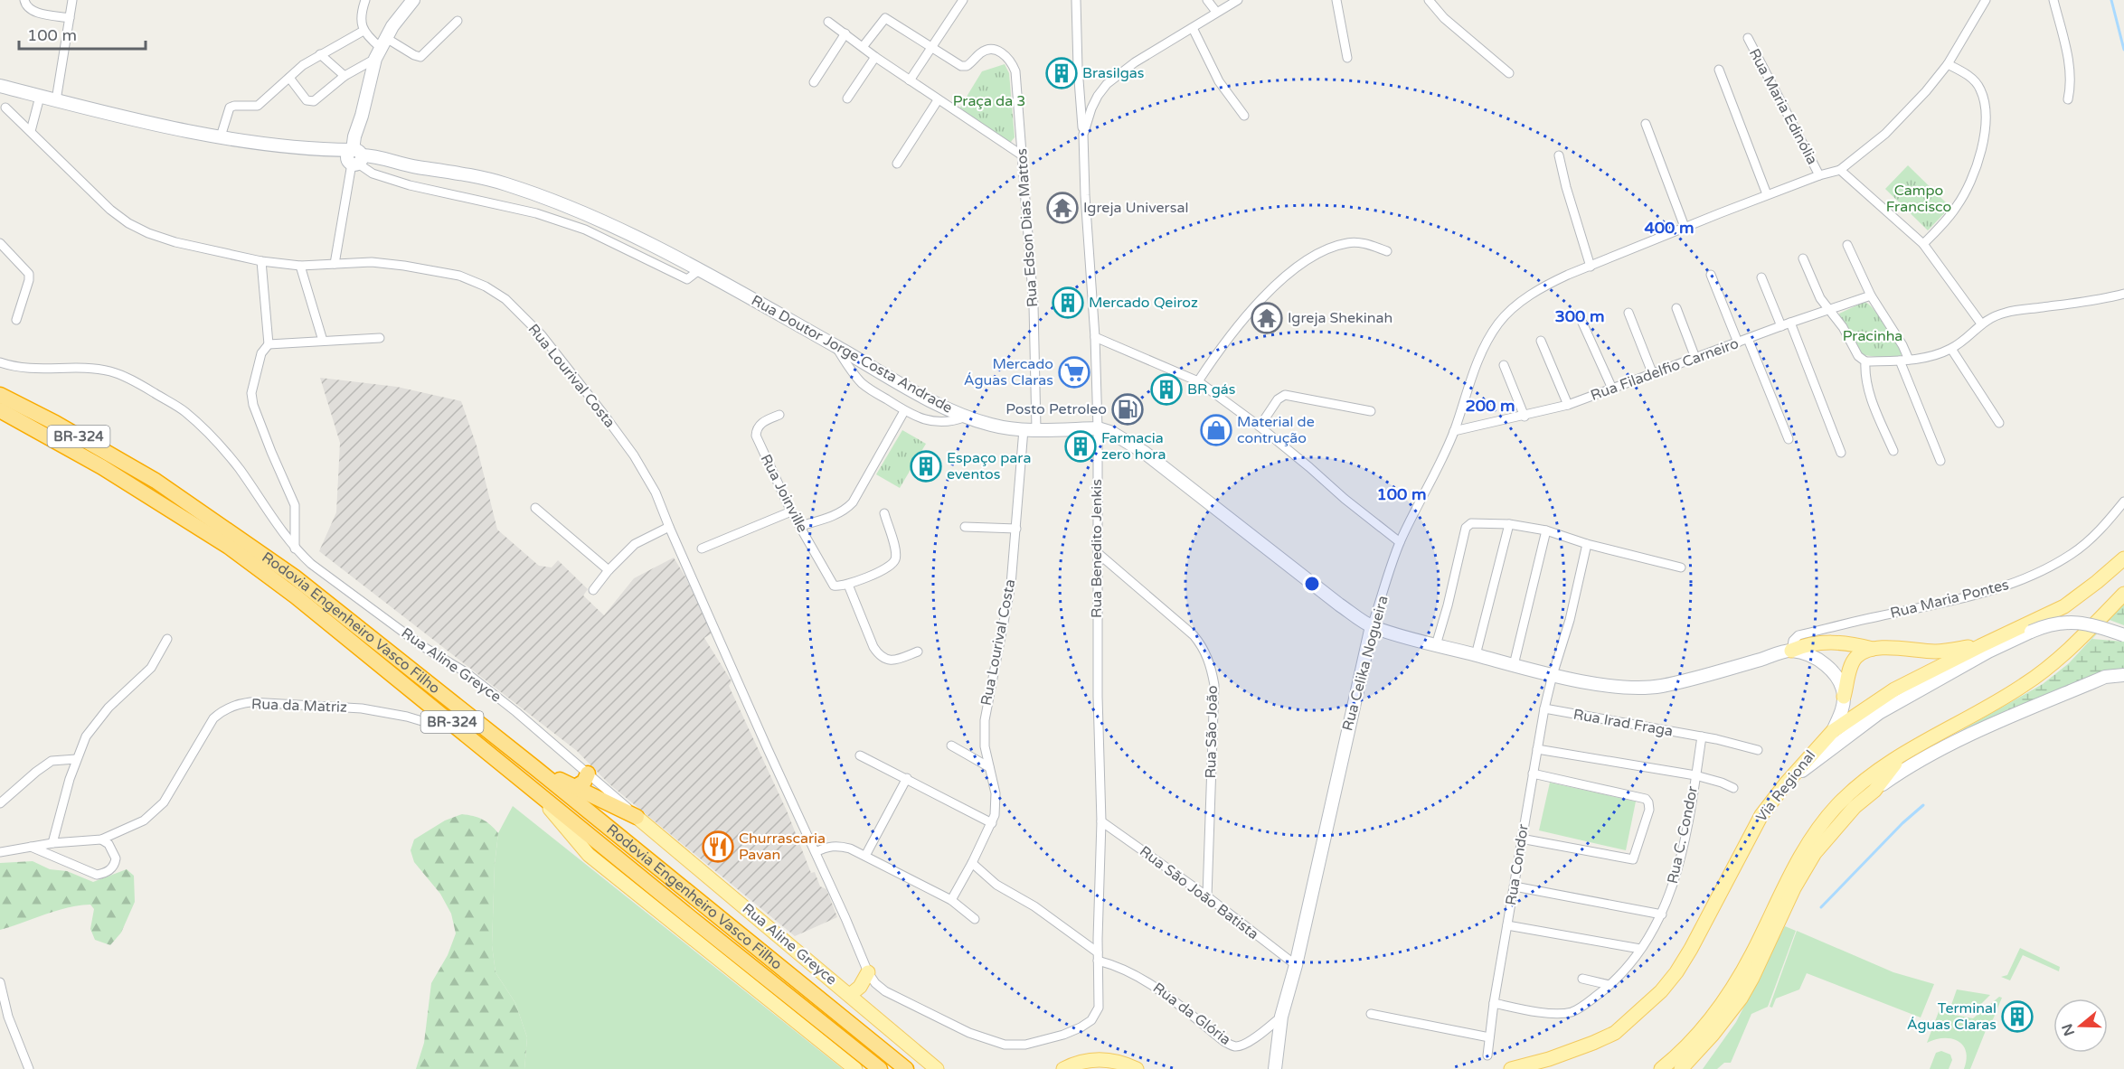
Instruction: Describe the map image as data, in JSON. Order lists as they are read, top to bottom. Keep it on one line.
{"streets":{"highway":["BR-324","Rodovia Engenheiro Vasco Filho"],"main road":["Rua Doutor Jorge Costa Andrade","Rua Celika Nogueira","Rua Aline Greyce","Via Regional"],"street":["Rua Maria Edinólia","Rua Edson Dias Mattos","Rua Filadelfio Carneiro","Rua Lourival Costa","Rua Joinville","Rua Benedito Jenkis","Rua Maria Pontes","Rua da Matriz","Rua Irad Fraga","Rua São João","Rua C. Condor","Rua Condor","Rua São João Batista","Rua da Glória"]},"crossings":[["Rua Maria Edinólia","Rua Celika Nogueira"],["Rua Edson Dias Mattos","Rua Doutor Jorge Costa Andrade"],["Rua Edson Dias Mattos","Rua Lourival Costa"],["Rua Doutor Jorge Costa Andrade","Rua Lourival Costa"],["Rua Doutor Jorge Costa Andrade","Rua Benedito Jenkis"],["Rua Doutor Jorge Costa Andrade","Rua Maria Pontes"],["Rua Doutor Jorge Costa Andrade","Rua Celika Nogueira"],["Rua Doutor Jorge Costa Andrade","Rua Condor"],["Rua Filadelfio Carneiro","Rua Celika Nogueira"],["Rua Lourival Costa","Rua Benedito Jenkis"],["Rua Lourival Costa","Rua da Glória"],["Rua Benedito Jenkis","Rua São João"],["Rua Benedito Jenkis","Rua São João Batista"],["Rua Benedito Jenkis","Rua da Glória"],["Rua Celika Nogueira","Rua São João Batista"],["Rua Celika Nogueira","Rua da Glória"],["Rua Irad Fraga","Rua C. Condor"],["Rua Irad Fraga","Rua Condor"],["Rua São João","Rua São João Batista"],["Rua C. Condor","Rua Condor"]],"parks":["Praça da 3","Campo Francisco","Pracinha"],"places":{"building":["Brasilgas","Mercado Qeiroz","BR gás","Farmacia zero hora","Espaço para eventos","Terminal Águas Claras"],"temple":["Igreja Universal","Igreja Shekinah"],"supermarket":["Mercado Águas Claras"],"fuel station":["Posto Petroleo"],"shop":["Material de contrução"],"restaurant":["Churrascaria Pavan"]},"scale_bar":"100 m","north":"left","rings":["400 m","300 m","200 m","100 m"]}
